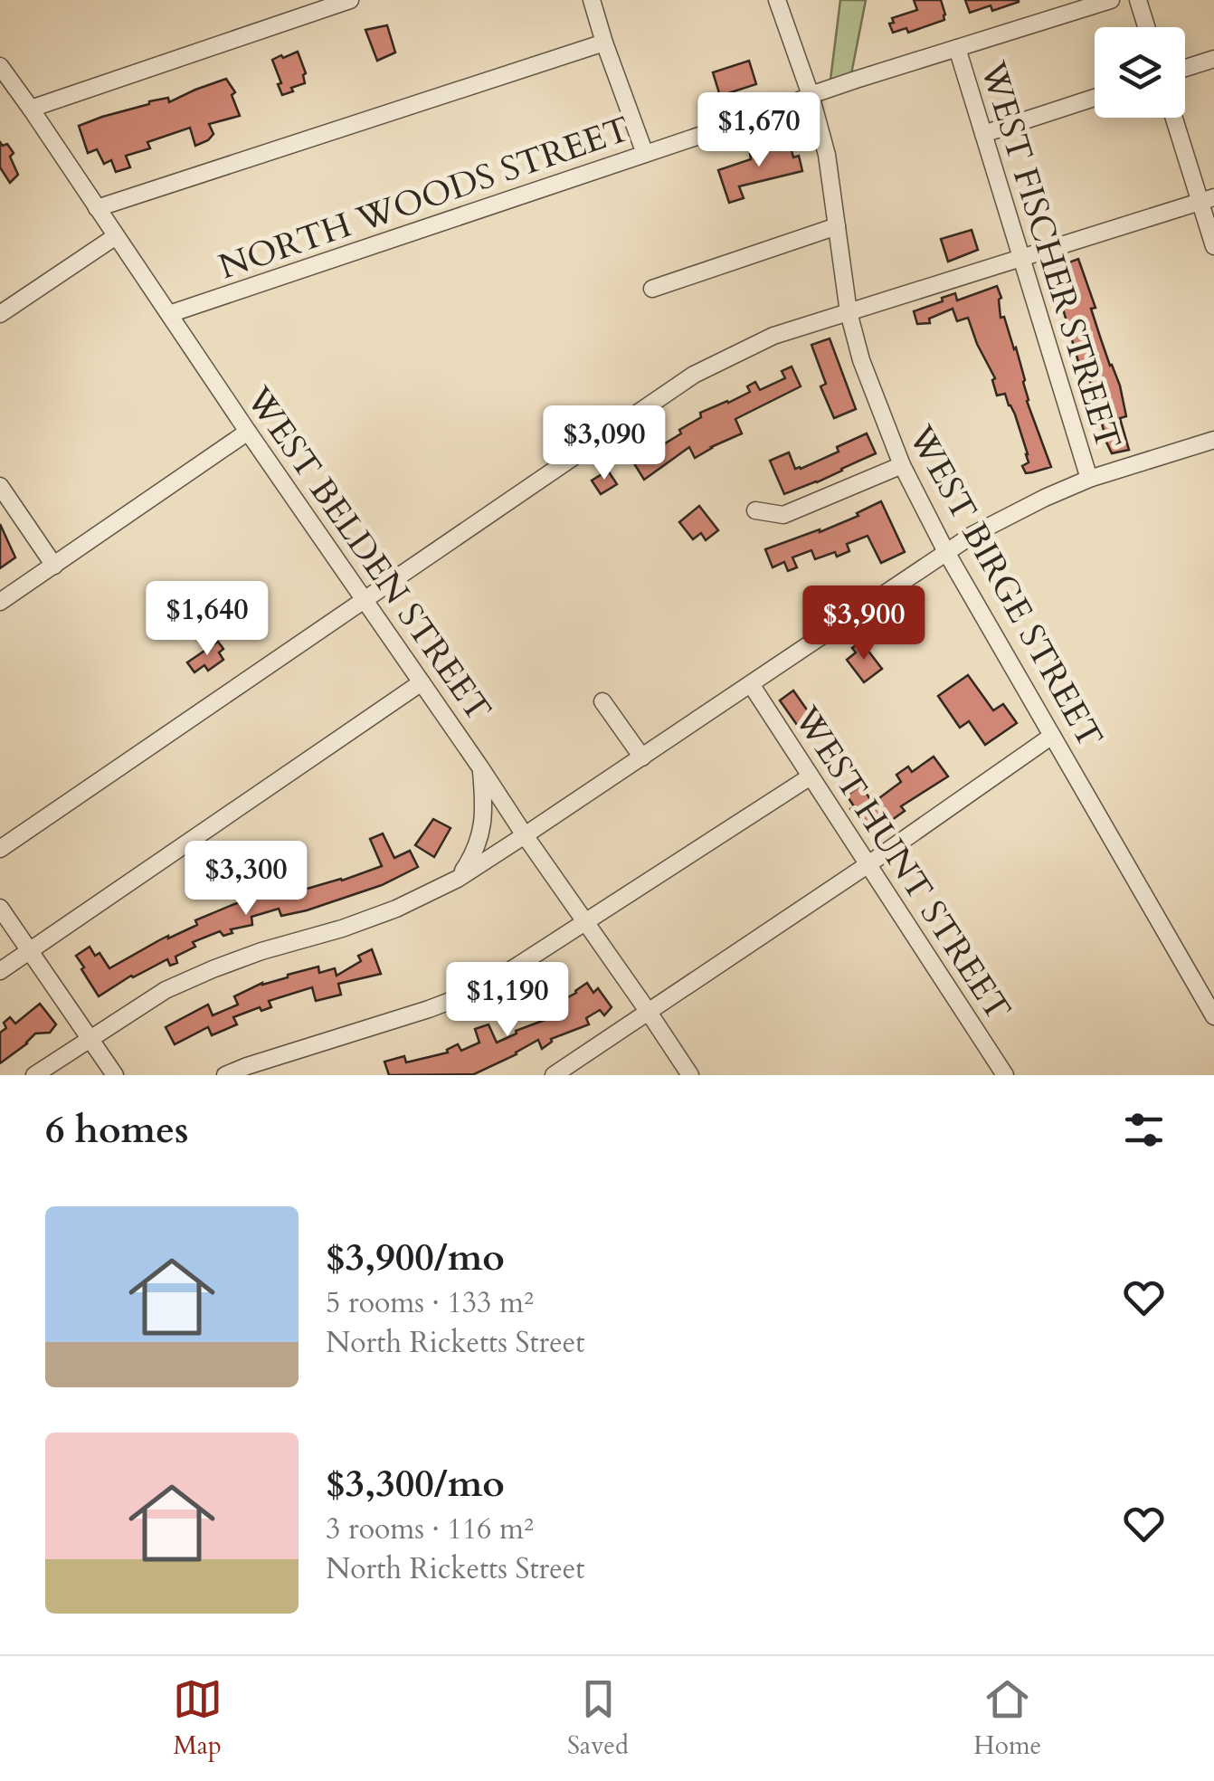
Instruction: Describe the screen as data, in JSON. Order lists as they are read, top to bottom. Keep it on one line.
{"streets":{"street":["NORTH WOODS STREET","WEST FISCHER STREET","WEST BELDEN STREET","WEST BIRGE STREET","WEST HUNT STREET"]},"crossings":[["NORTH WOODS STREET","WEST FISCHER STREET"],["NORTH WOODS STREET","WEST BELDEN STREET"],["NORTH WOODS STREET","WEST BIRGE STREET"]],"page":{"price":["$1,670","$3,090","$1,640","$3,900","$3,300","$1,190"],"heading":"6 homes","list":[{"name":"$3,900/mo","note":"5 rooms · 133 m² · North Ricketts Street"},{"name":"$3,300/mo","note":"3 rooms · 116 m² · North Ricketts Street"}],"tabs":["Map","Saved","Home"]}}
